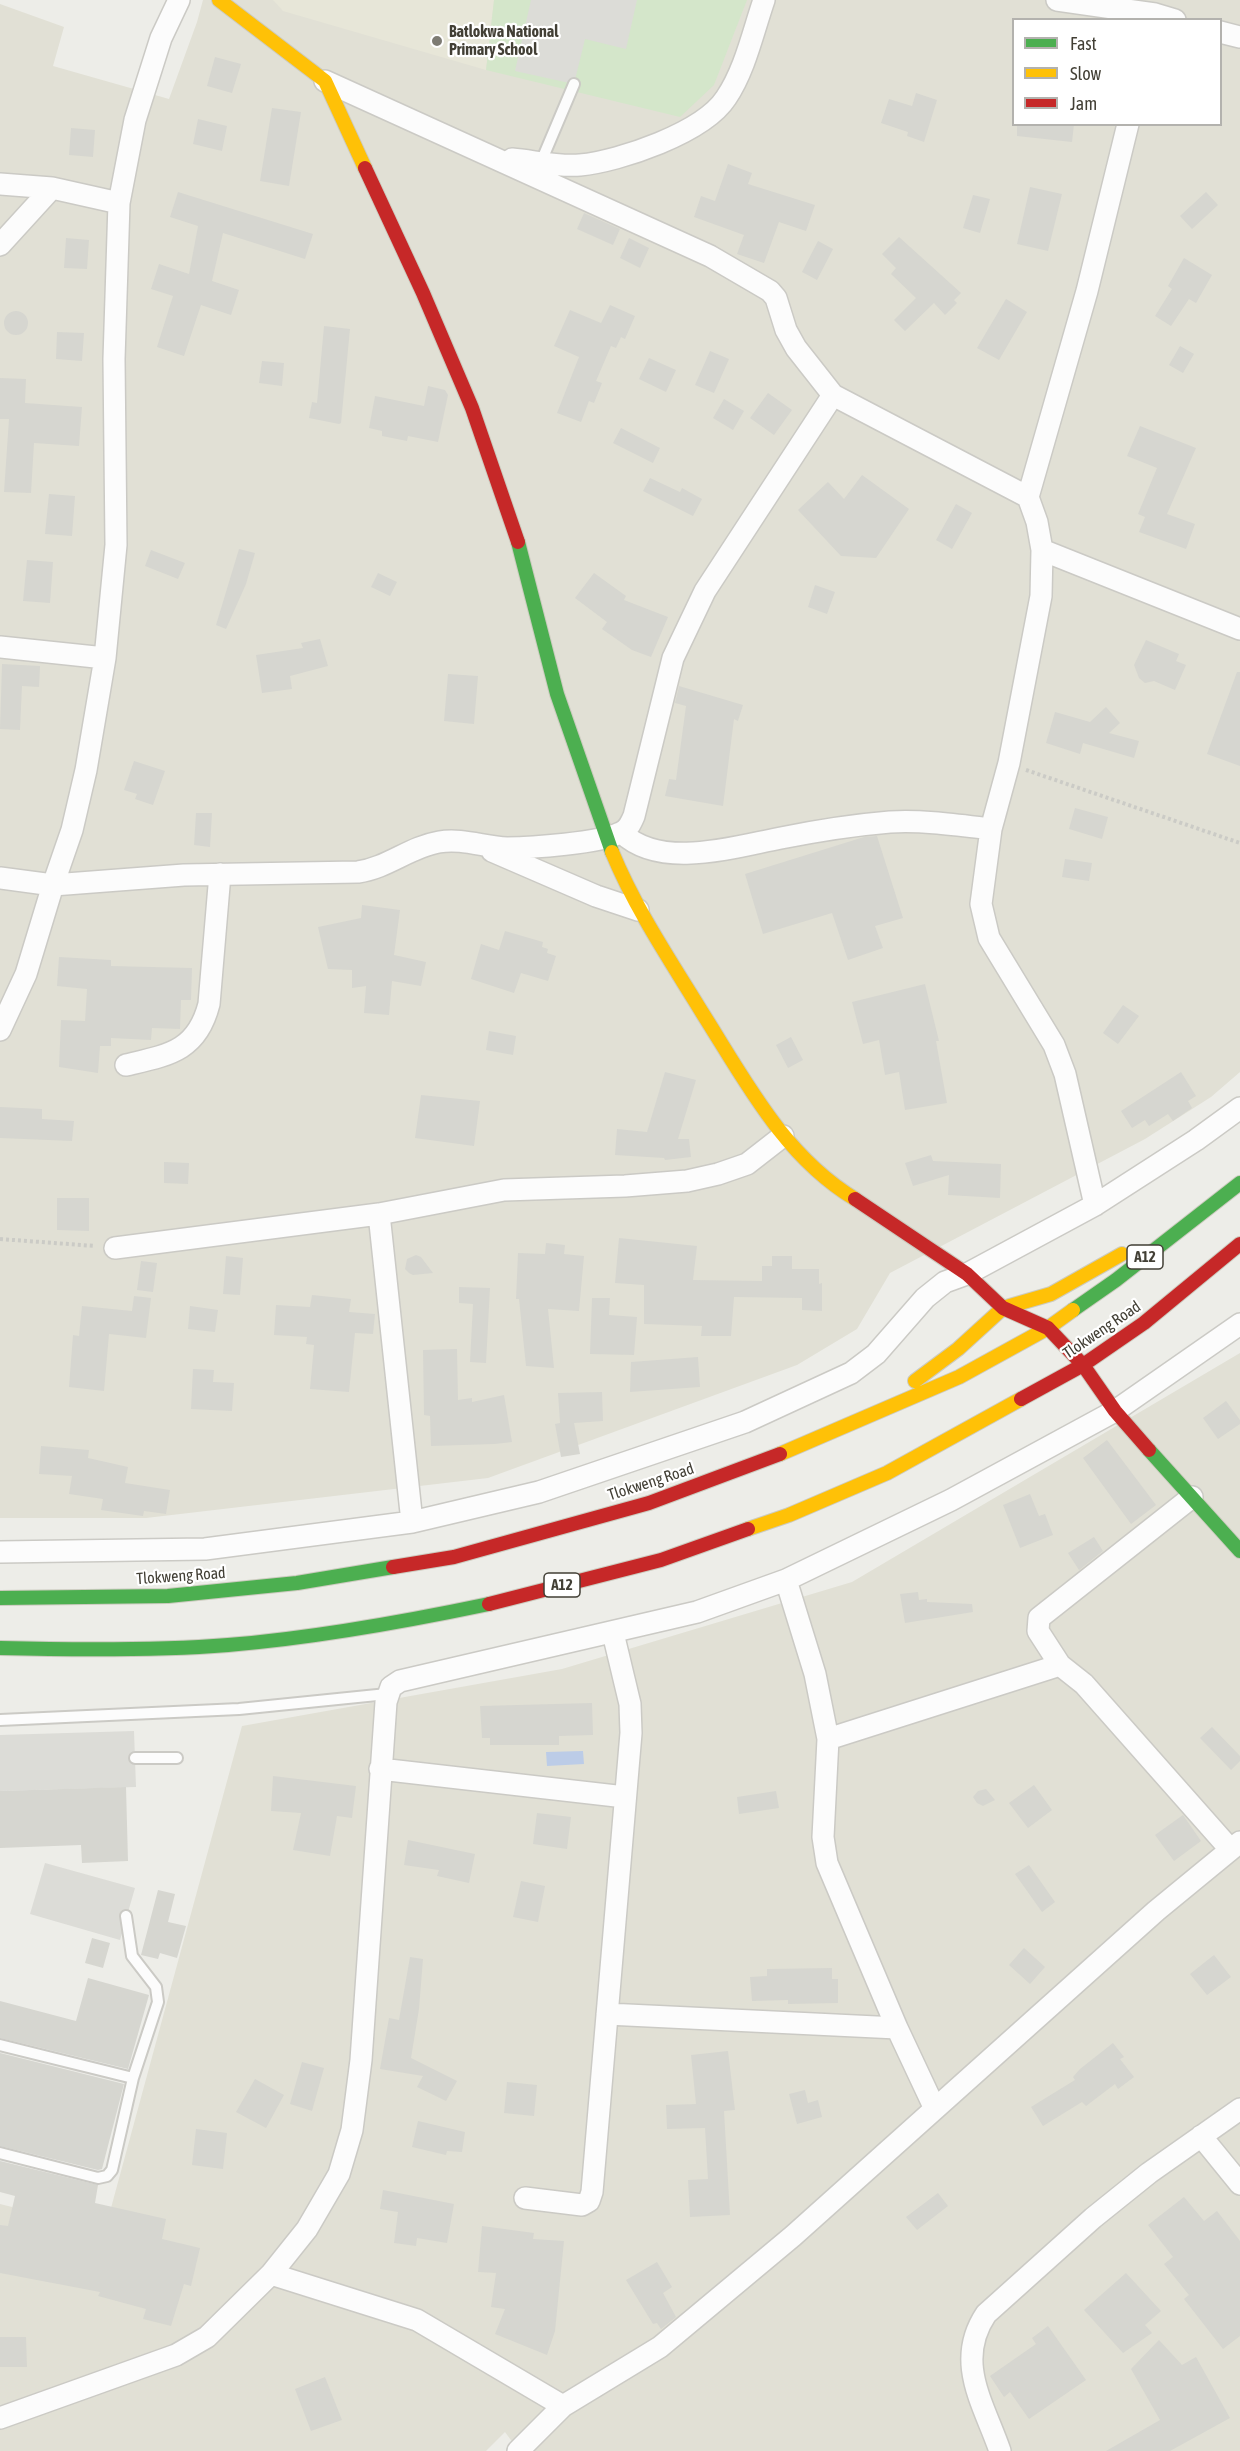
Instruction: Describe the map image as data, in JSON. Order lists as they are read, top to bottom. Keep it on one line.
{"streets":{"main road":["A12","Tlokweng Road"]},"places":["Batlokwa National Primary School"],"legend":["Fast","Slow","Jam"]}
